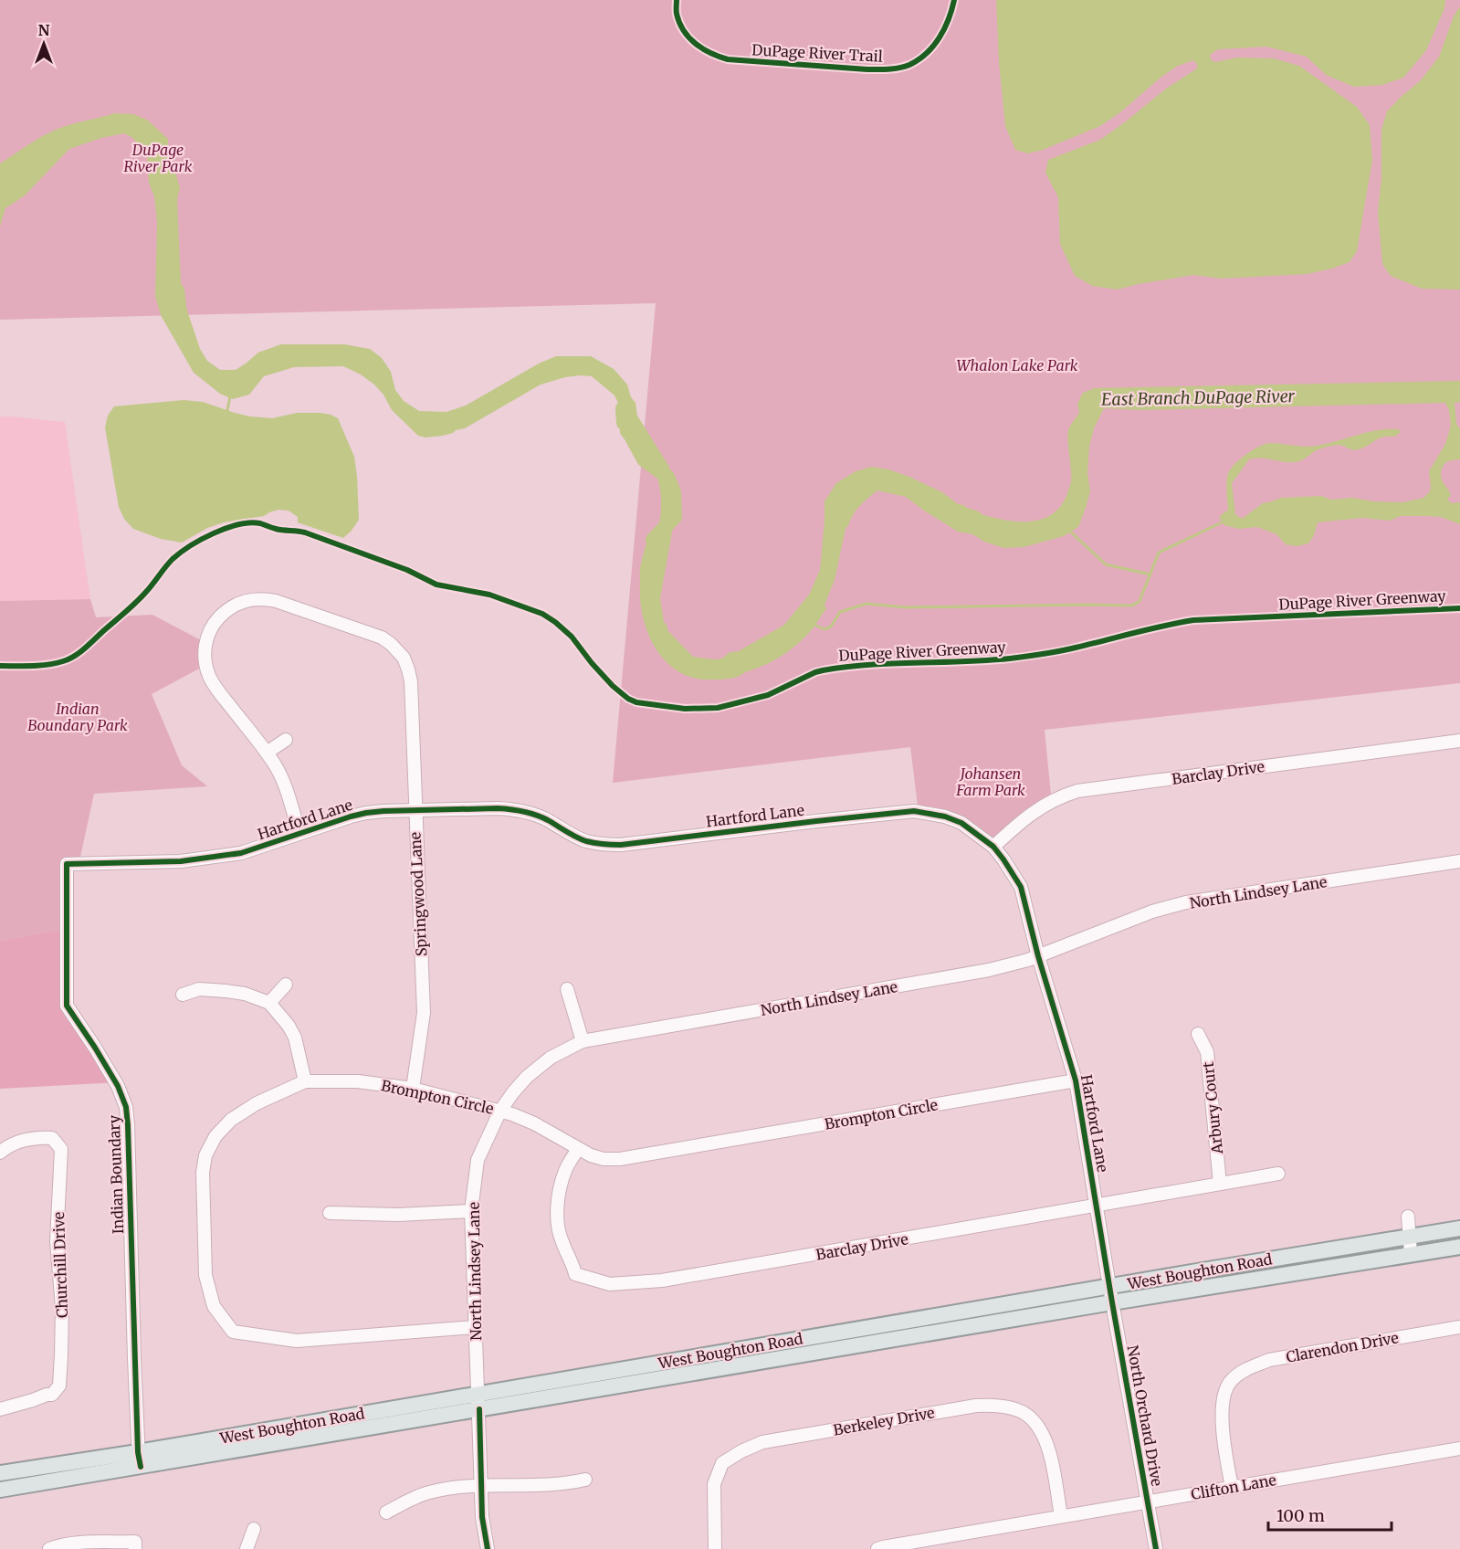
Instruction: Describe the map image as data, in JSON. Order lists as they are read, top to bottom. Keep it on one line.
{"streets":{"main road":["West Boughton Road"],"street":["Barclay Drive","Hartford Lane","North Lindsey Lane","Springwood Lane","Brompton Circle","Arbury Court","Indian Boundary","Churchill Drive","Clarendon Drive","North Orchard Drive","Berkeley Drive","Clifton Lane"],"cycle path":["DuPage River Trail","DuPage River Greenway"]},"crossings":[["Barclay Drive","Hartford Lane"],["Barclay Drive","Brompton Circle"],["Barclay Drive","Arbury Court"],["Hartford Lane","North Lindsey Lane"],["Hartford Lane","Springwood Lane"],["Hartford Lane","Brompton Circle"],["Hartford Lane","Indian Boundary"],["Hartford Lane","West Boughton Road"],["Hartford Lane","North Orchard Drive"],["North Lindsey Lane","Brompton Circle"],["North Lindsey Lane","West Boughton Road"],["Springwood Lane","Brompton Circle"],["Indian Boundary","West Boughton Road"],["West Boughton Road","North Orchard Drive"],["North Orchard Drive","Clifton Lane"],["Berkeley Drive","Clifton Lane"]],"water":["East Branch DuPage River"],"parks":["DuPage River Park","Whalon Lake Park","Indian Boundary Park","Johansen Farm Park"],"scale_bar":"100 m","north":"top"}
